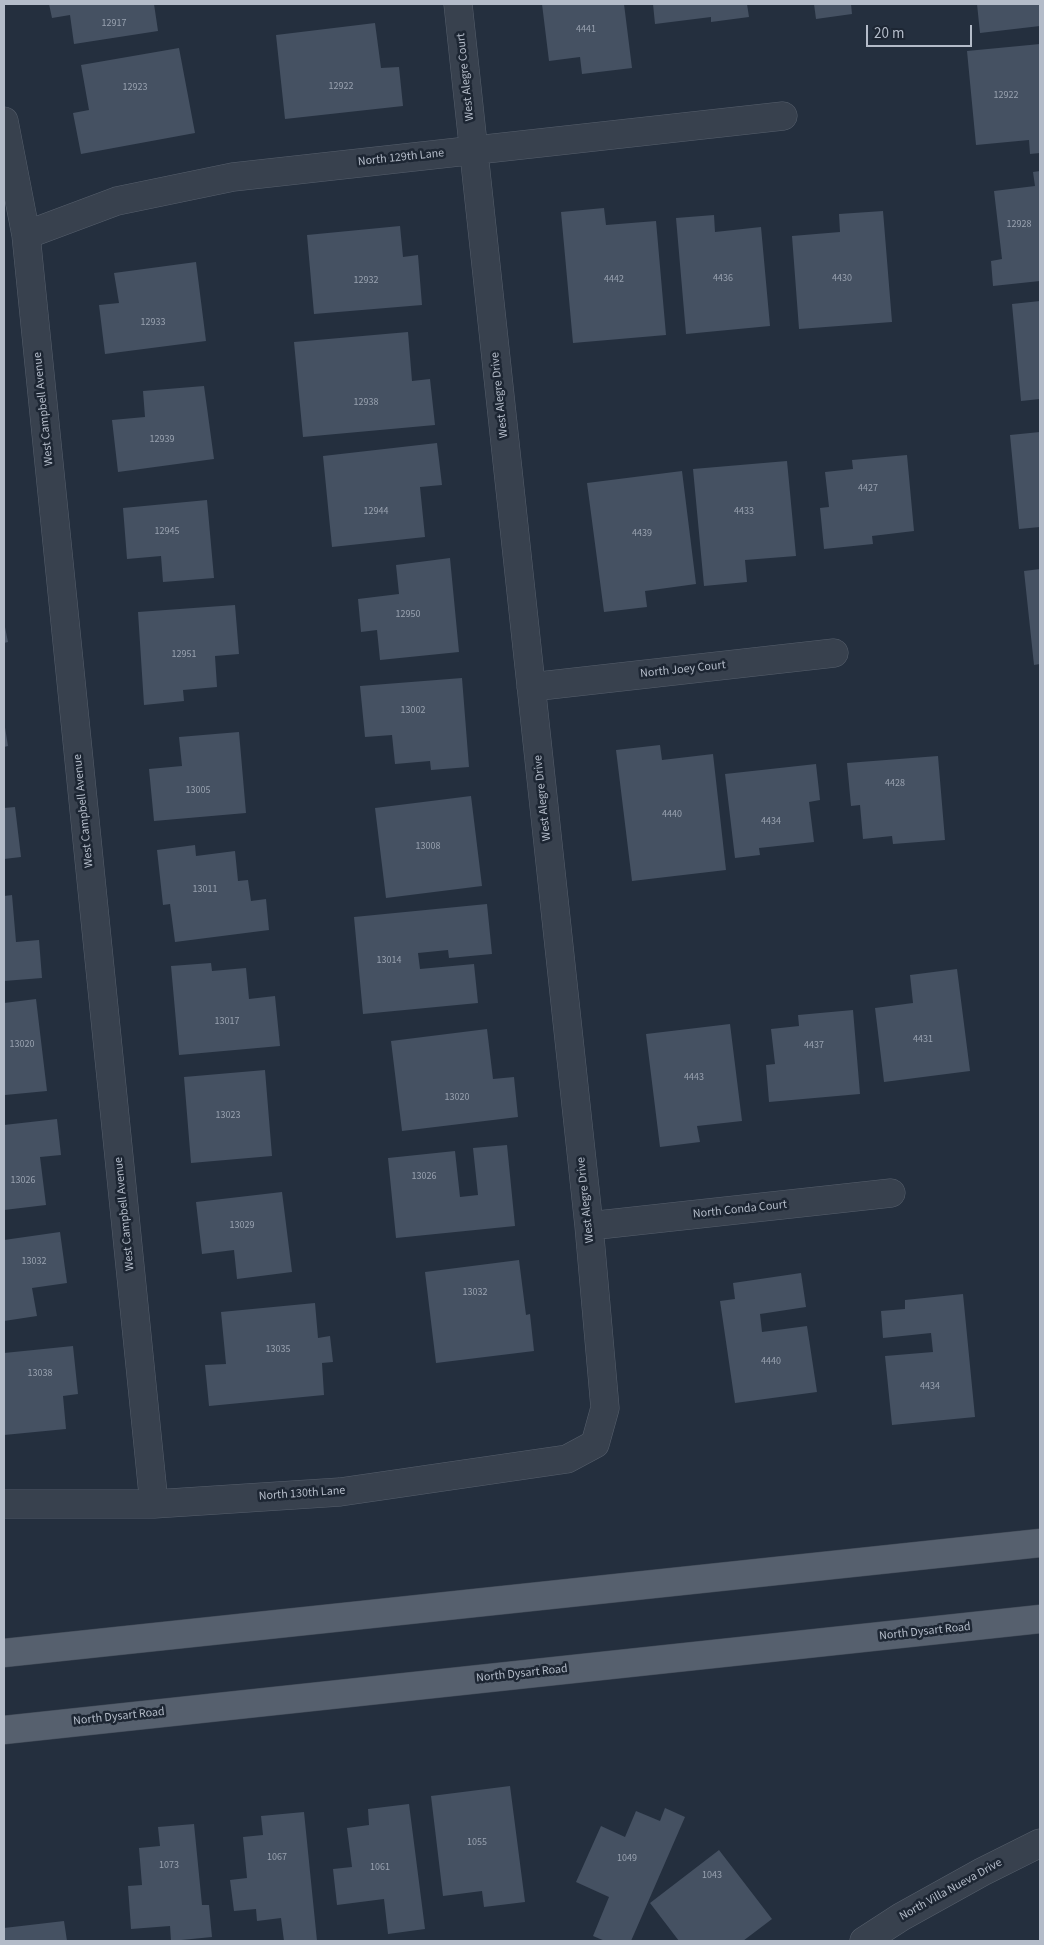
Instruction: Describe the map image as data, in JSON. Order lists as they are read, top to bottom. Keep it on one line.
{"streets":{"main road":["North Dysart Road"],"street":["West Alegre Court","North 129th Lane","West Alegre Drive","West Campbell Avenue","North Joey Court","North Conda Court","North 130th Lane","North Villa Nueva Drive"]},"crossings":[["West Alegre Court","North 129th Lane"],["West Alegre Court","West Alegre Drive"],["North 129th Lane","West Alegre Drive"],["North 129th Lane","West Campbell Avenue"],["West Alegre Drive","North Joey Court"],["West Alegre Drive","North Conda Court"],["West Alegre Drive","North 130th Lane"],["West Campbell Avenue","North 130th Lane"]],"house_numbers":["12917","4441","12922","12923","12922","12928","4436","4430","4442","12932","12933","12938","12939","4427","12944","4433","12945","4439","12950","12951","13002","4428","13005","4440","4434","13008","13011","13014","13017","4431","13020","4437","4443","13020","13023","13026","13026","13029","13032","13032","13035","4440","13038","4434","1055","1067","1049","1073","1061","1043"],"scale_bar":"20 m"}
